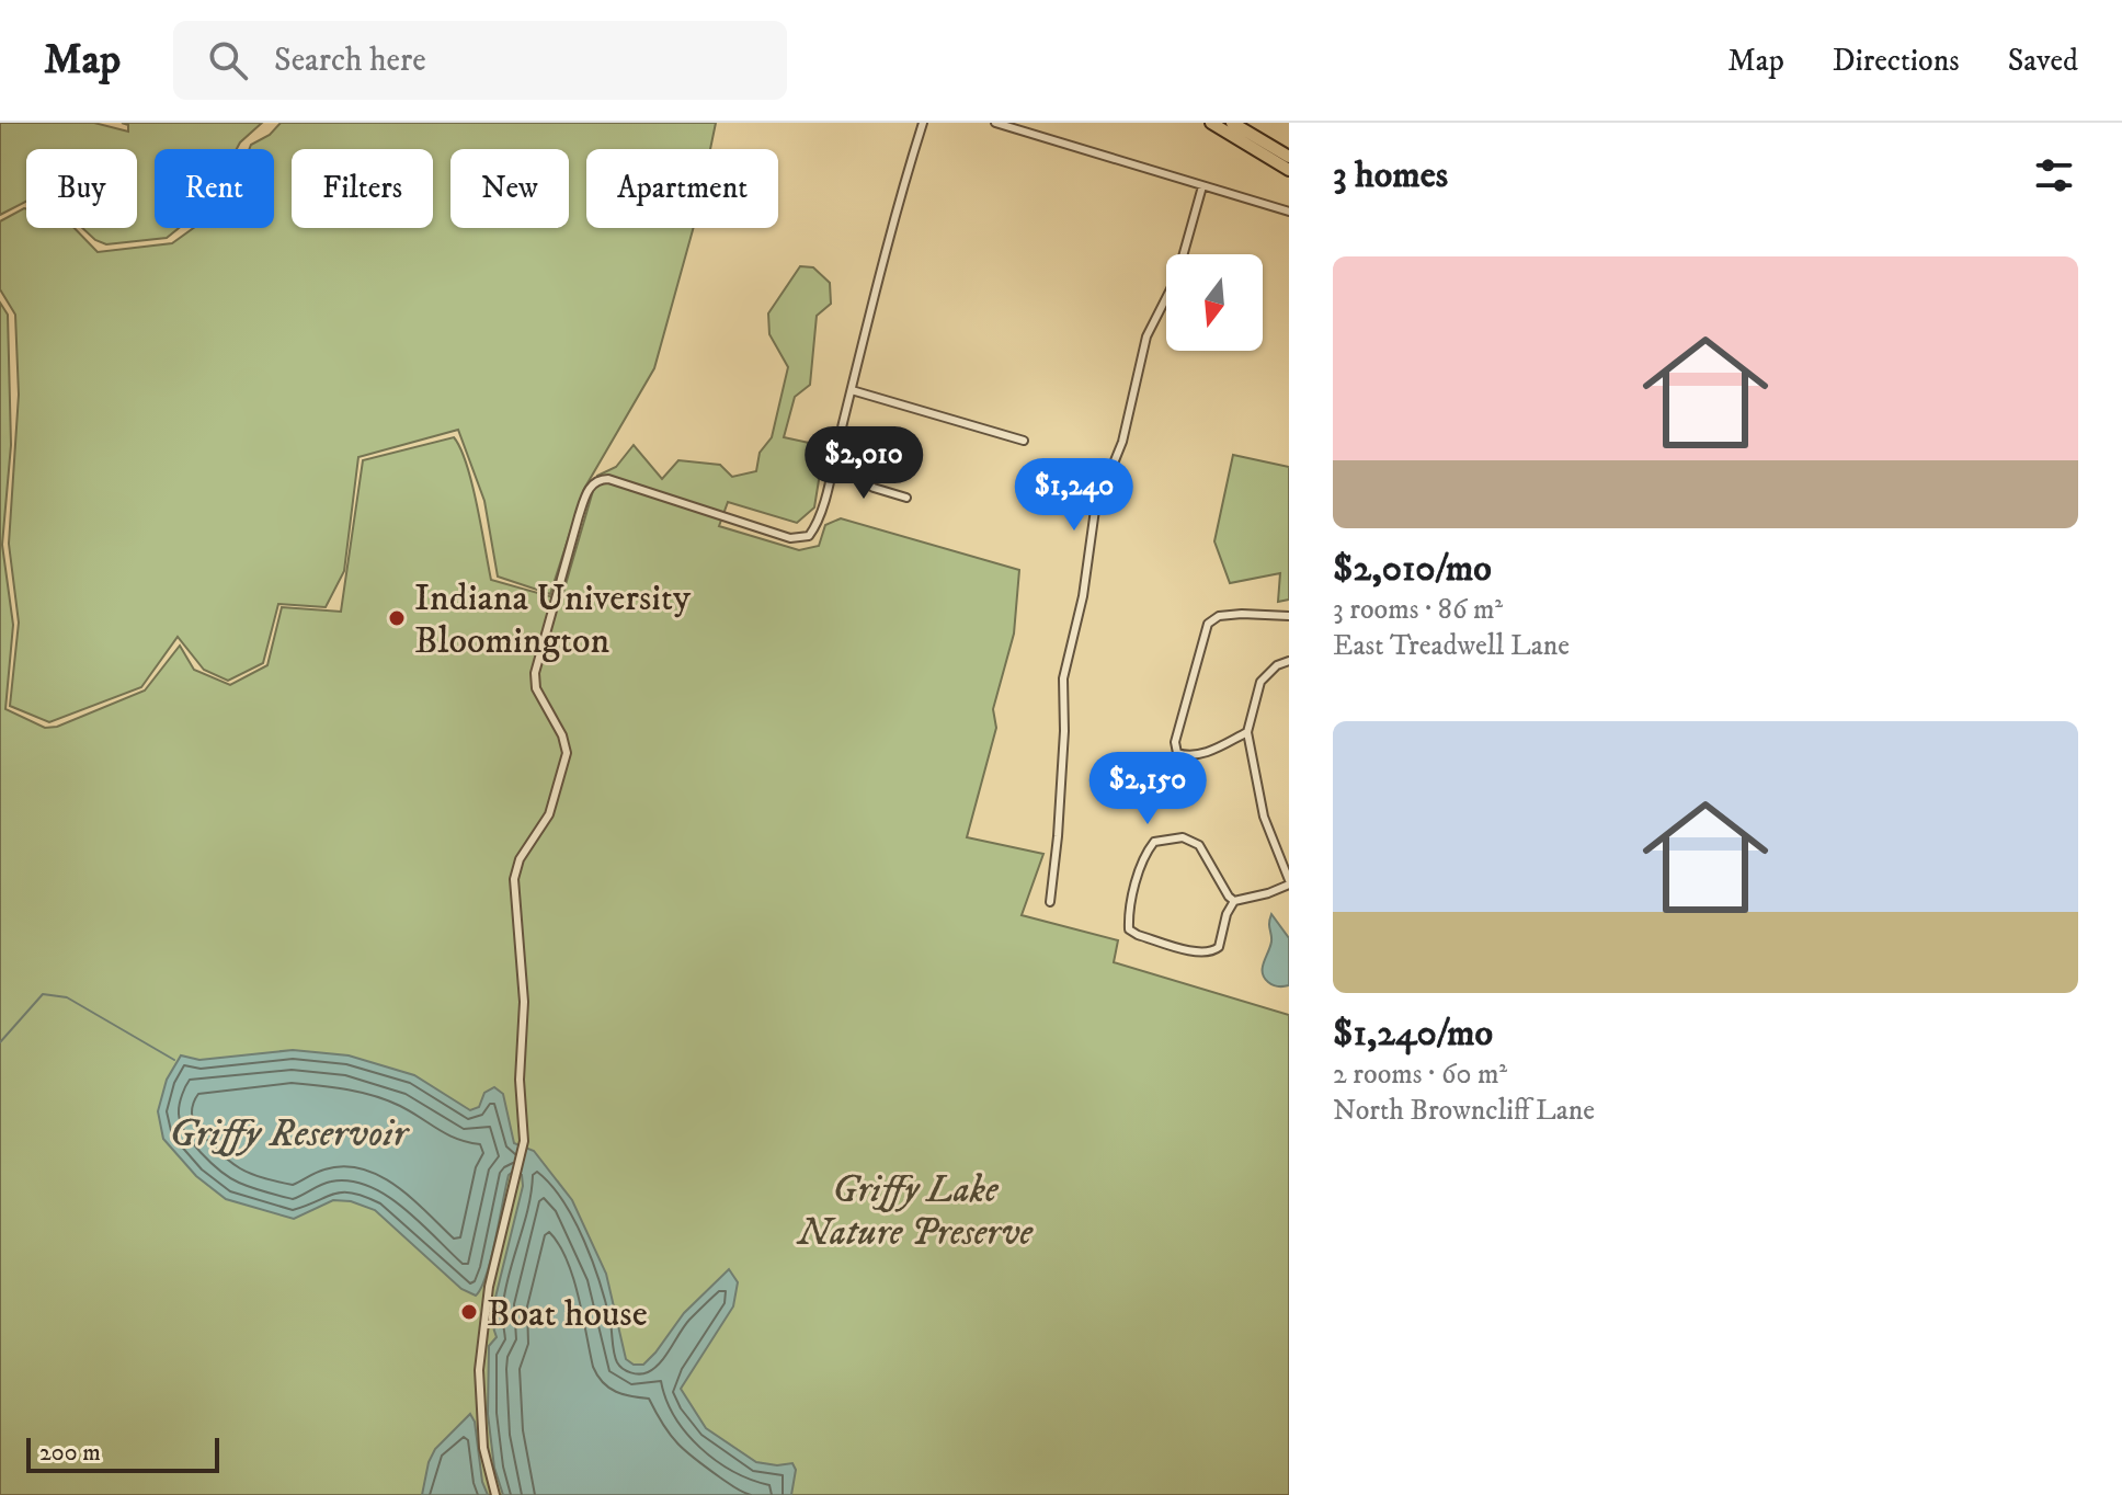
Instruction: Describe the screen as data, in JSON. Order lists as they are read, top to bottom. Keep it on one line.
{"water":["Griffy Reservoir"],"parks":["Griffy Lake Nature Preserve"],"places":["Indiana University Bloomington","Boat house"],"scale_bar":"200 m","north":"bottom","page":{"header":"Map","search":"Search here","nav":["Map","Directions","Saved"],"heading":"3 homes","chip":["Buy","Rent","Filters","New","Apartment"],"list":[{"name":"$2,010/mo","note":"3 rooms · 86 m² · East Treadwell Lane"},{"name":"$1,240/mo","note":"2 rooms · 60 m² · North Browncliff Lane"}],"price":["$2,010","$1,240","$2,150"],"scale":"200 m"}}
